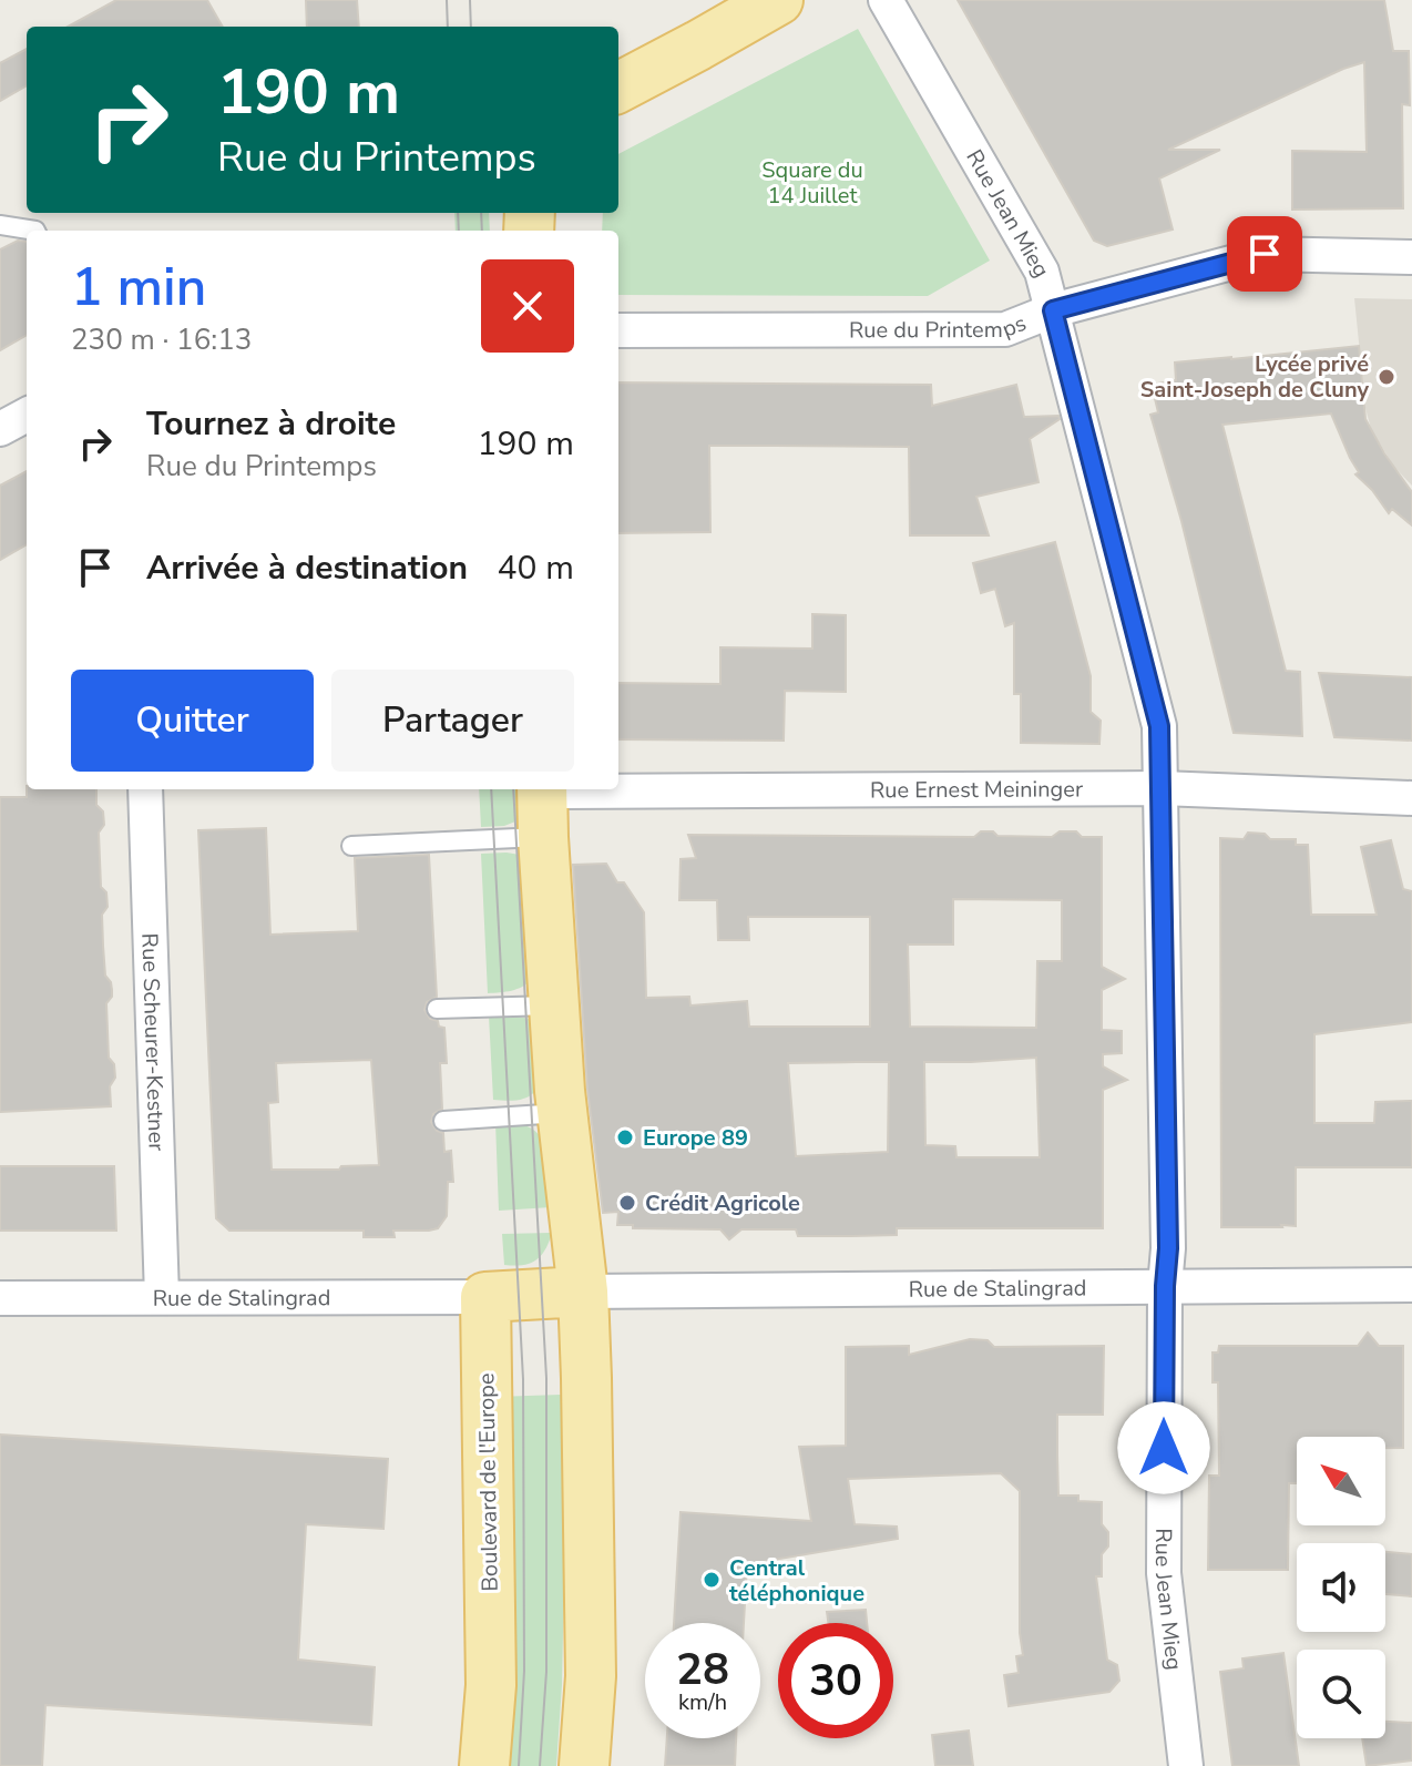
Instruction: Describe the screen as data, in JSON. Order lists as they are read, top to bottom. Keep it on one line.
{"streets":{"main road":["Boulevard de l'Europe"],"street":["Rue Jean Mieg","Rue du Printemps","Rue Ernest Meininger","Rue Scheurer-Kestner","Rue de Stalingrad"]},"crossings":[["Rue Jean Mieg","Rue du Printemps"],["Rue Jean Mieg","Rue Ernest Meininger"],["Rue Jean Mieg","Rue de Stalingrad"],["Rue Scheurer-Kestner","Rue de Stalingrad"],["Rue de Stalingrad","Boulevard de l'Europe"]],"parks":["Square du 14 Juillet"],"places":["Lycée privé Saint-Joseph de Cluny","Europe 89","Crédit Agricole","Central téléphonique"],"north":"top left","page":{"turn":["190 m","Rue du Printemps"],"heading":["1 min","230 m · 16:13"],"list":[{"name":"Tournez à droite","note":"Rue du Printemps","value":"190 m"},{"name":"Arrivée à destination","value":"40 m"}],"buttons":["Quitter","Partager"],"speed":"28 km/h","limit":"30"}}
